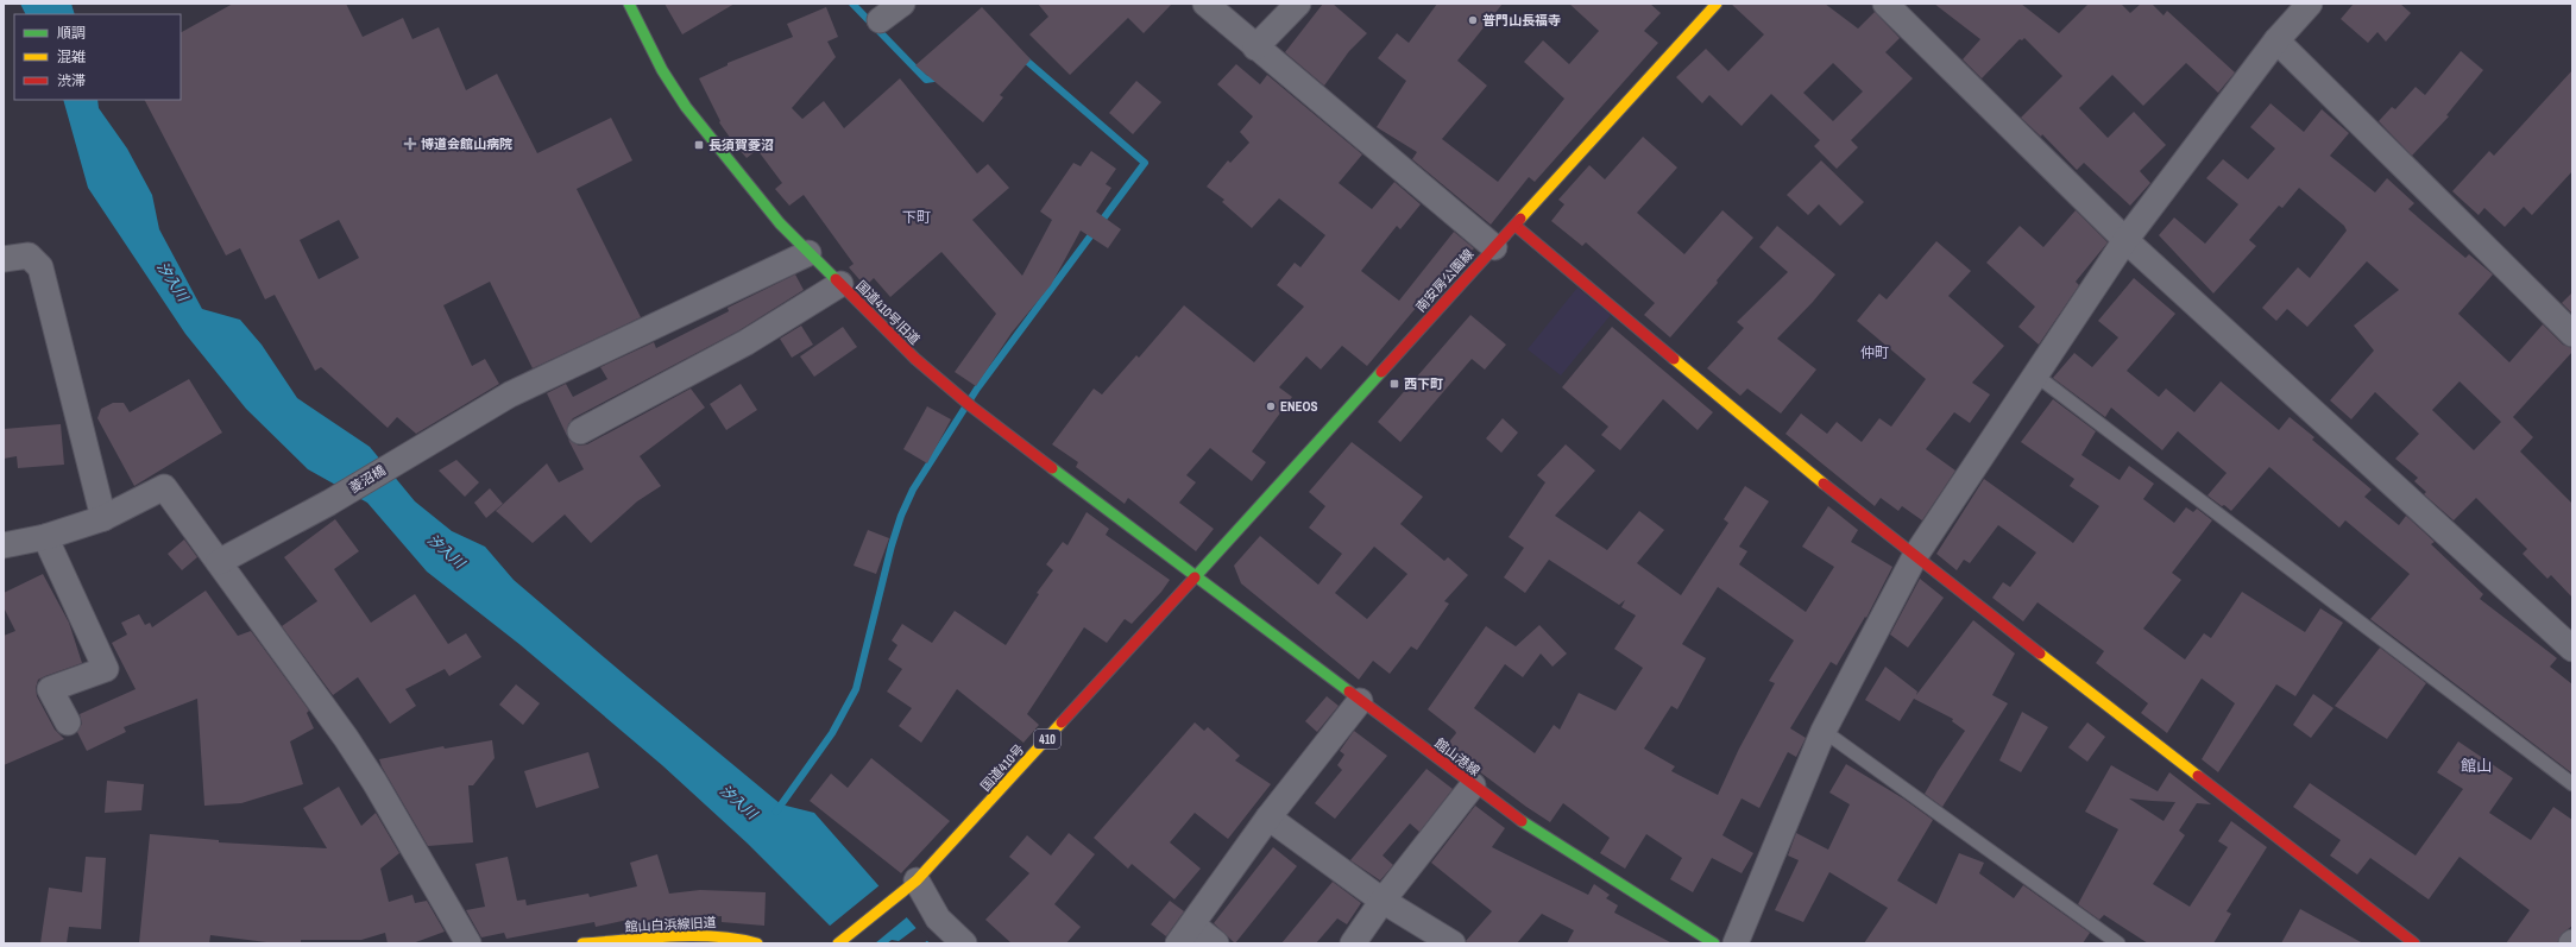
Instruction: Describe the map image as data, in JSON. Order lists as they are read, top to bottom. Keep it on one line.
{"streets":{"main road":["南安房公園線","国道410号旧道","410","館山港線","国道410号","館山白浜線旧道"],"street":["菱沼橋"]},"crossings":[["南安房公園線","国道410号旧道"],["南安房公園線","館山港線"],["南安房公園線","国道410号"],["国道410号旧道","菱沼橋"],["国道410号旧道","館山港線"],["国道410号旧道","国道410号"],["館山港線","国道410号"]],"districts":["下町","仲町","館山"],"water":["汐入川"],"places":{"other":["普門山長福寺","ENEOS"],"health":["博道会館山病院"],"transit":["長須賀菱沼","西下町"]},"legend":["順調","混雑","渋滞"]}
